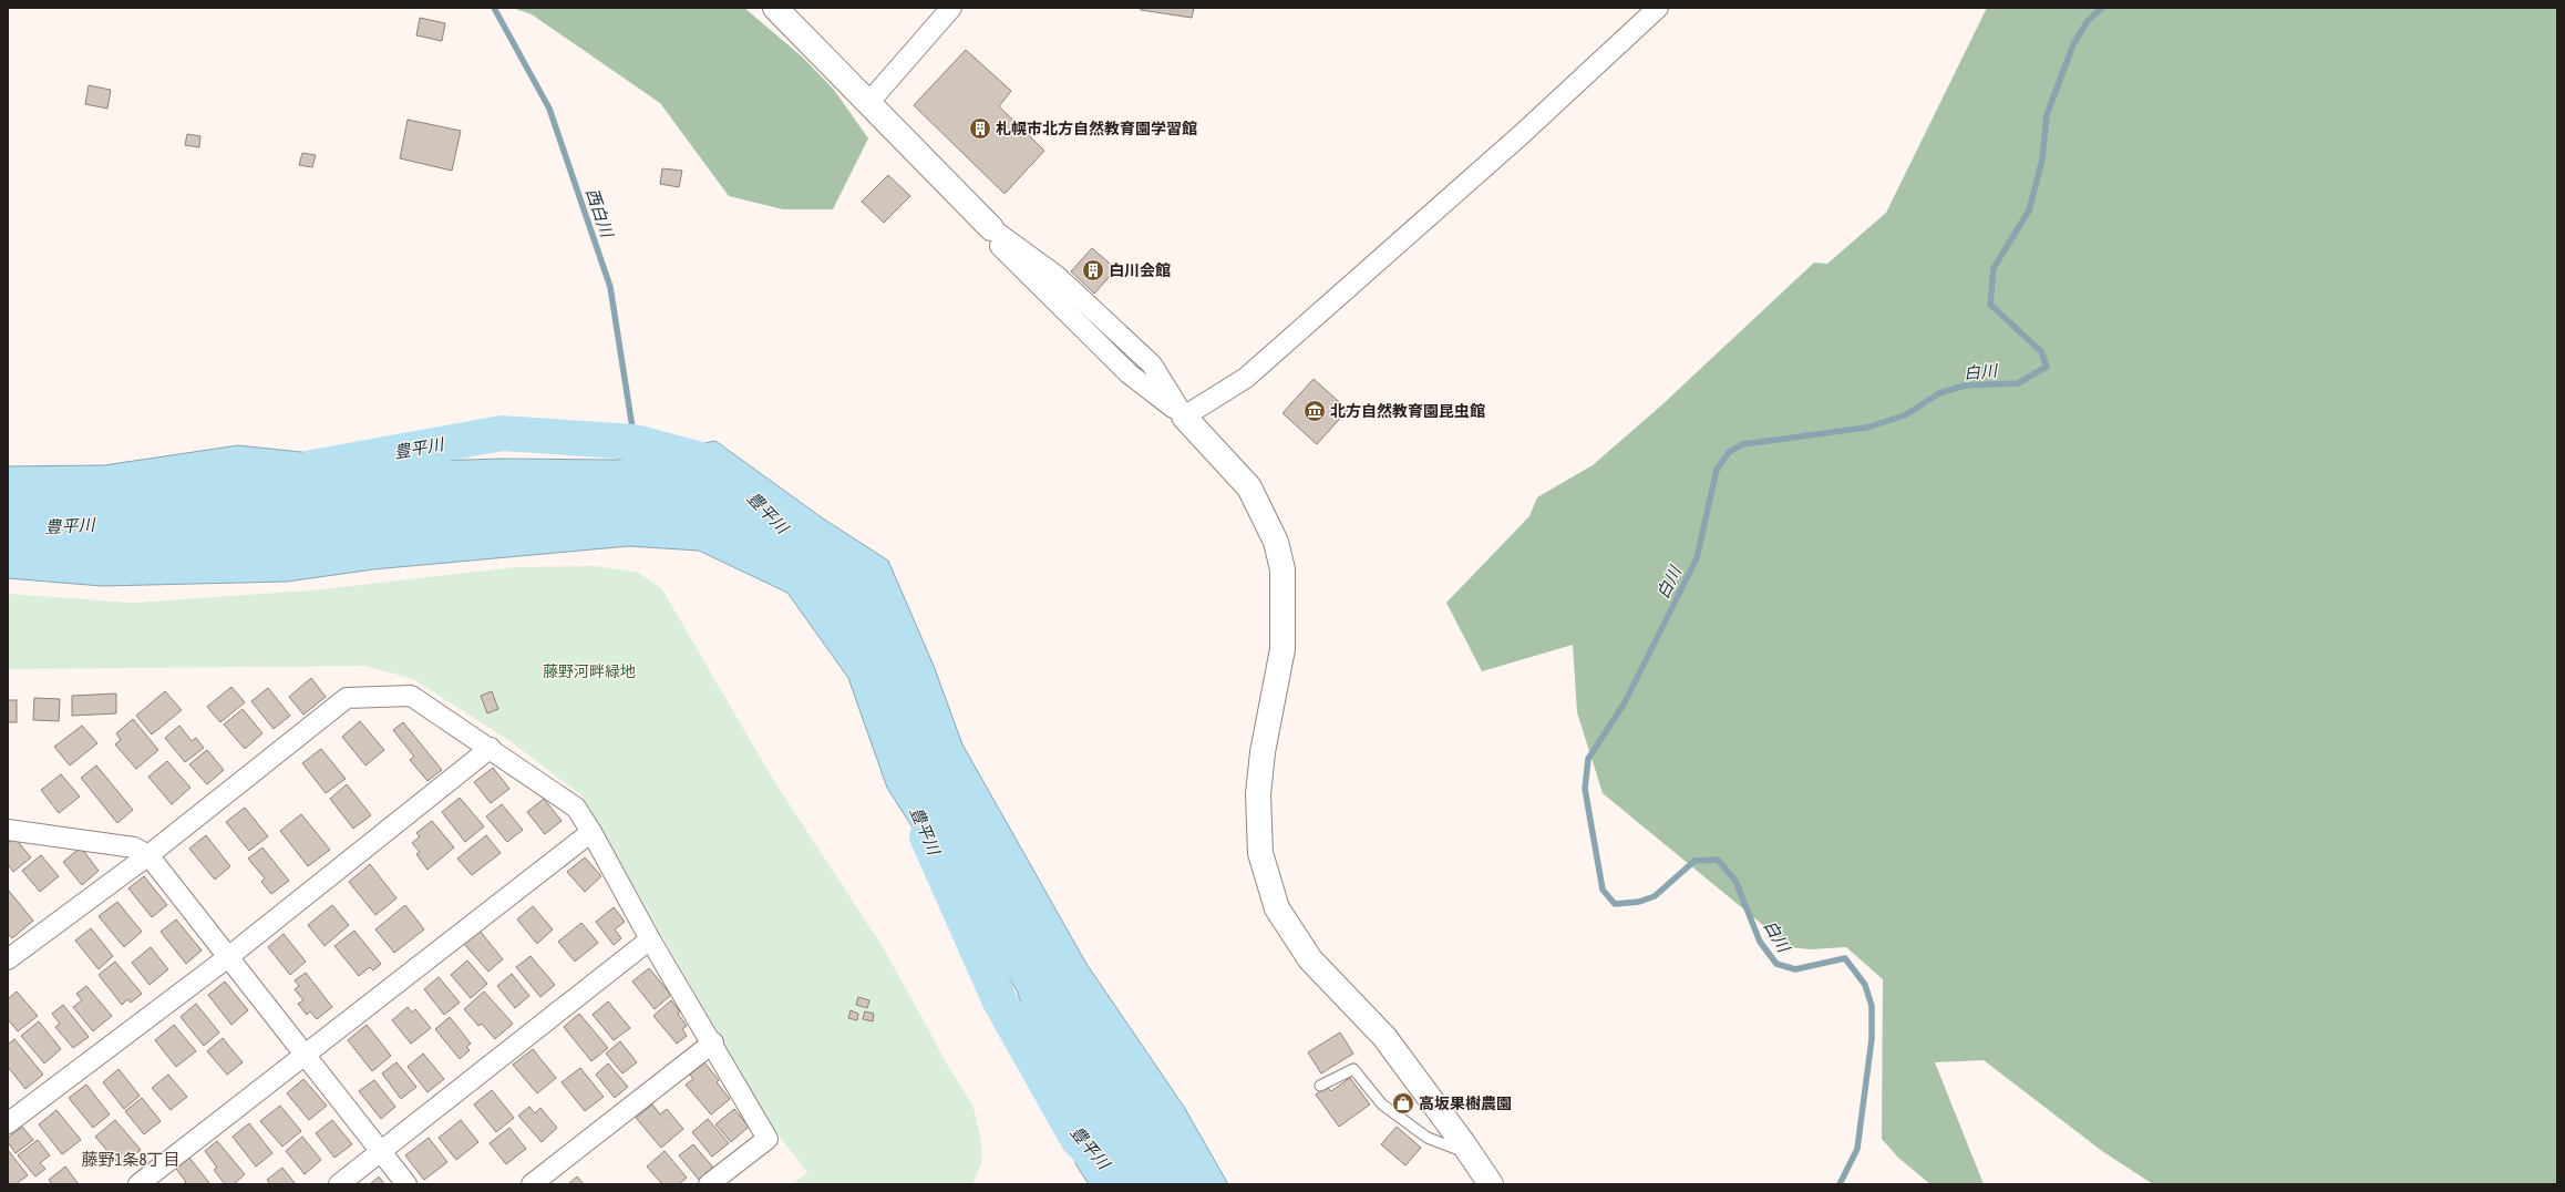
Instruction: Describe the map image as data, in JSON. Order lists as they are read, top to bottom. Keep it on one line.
{"districts":["藤野1条8丁目"],"water":["西白川","白川","豊平川"],"parks":["藤野河畔緑地"],"places":{"building":["札幌市北方自然教育園学習館","白川会館"],"museum":["北方自然教育園昆虫館"],"shop":["高坂果樹農園"]}}
